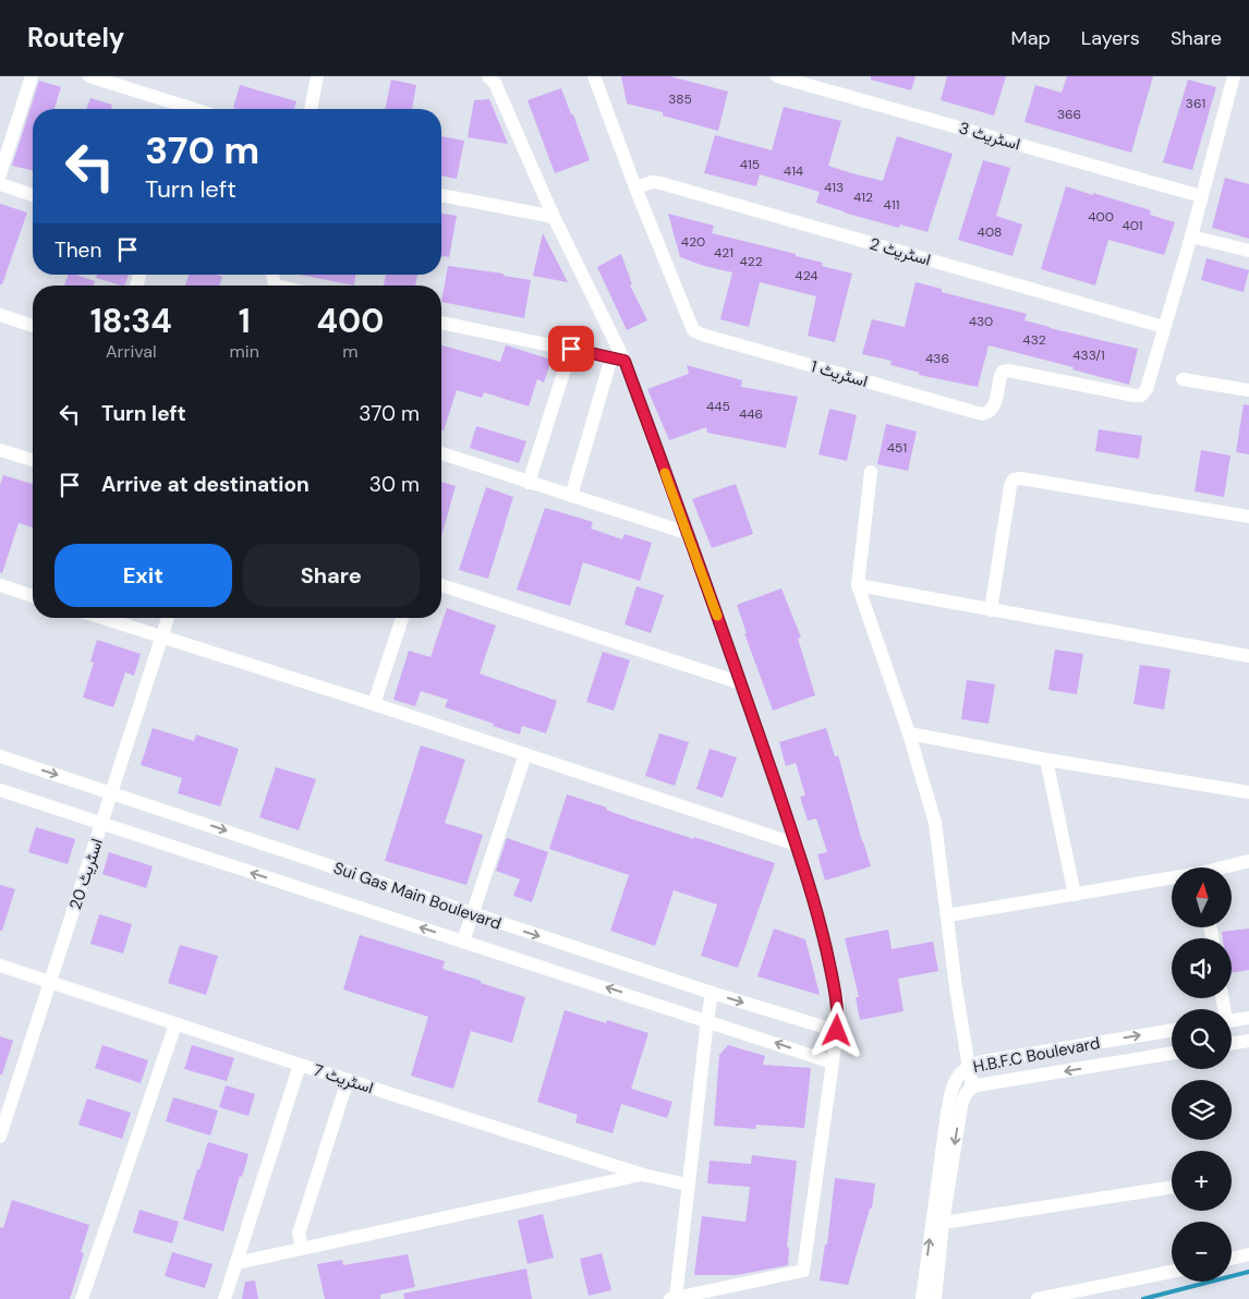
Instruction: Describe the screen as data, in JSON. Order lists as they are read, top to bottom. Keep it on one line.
{"streets":{"street":["اسٹریٹ 3","اسٹریٹ 2","اسٹریٹ 1","اسٹریٹ 20","Sui Gas Main Boulevard","H.B.F.C Boulevard","اسٹریٹ 7"]},"crossings":[["اسٹریٹ 2","اسٹریٹ 1"],["اسٹریٹ 20","Sui Gas Main Boulevard"],["اسٹریٹ 20","اسٹریٹ 7"]],"house_numbers":["385","361","366","415","414","413","412","411","400","401","408","420","421","422","424","430","432","433/1","436","445","446","451"],"north":"top","page":{"header":"Routely","nav":["Map","Layers","Share"],"turn":["370 m","Turn left"],"then":"Then","eta":["18:34","Arrival","1","min","400","m"],"list":[{"name":"Turn left","value":"370 m"},{"name":"Arrive at destination","value":"30 m"}],"buttons":["Exit","Share"],"map_buttons":["+","−"]}}
